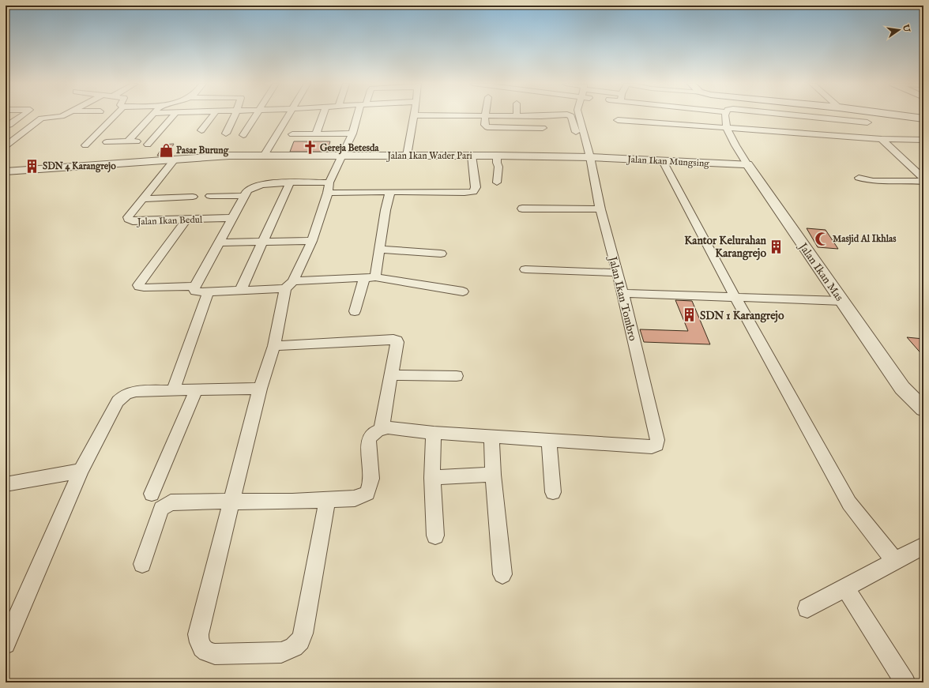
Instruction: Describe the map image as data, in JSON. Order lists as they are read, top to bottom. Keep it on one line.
{"streets":{"street":["Jalan Ikan Wader Pari","Jalan Ikan Mungsing","Jalan Ikan Bedul","Jalan Ikan Mas","Jalan Ikan Tombro"]},"crossings":[["Jalan Ikan Wader Pari","Jalan Ikan Mungsing"],["Jalan Ikan Wader Pari","Jalan Ikan Bedul"],["Jalan Ikan Wader Pari","Jalan Ikan Tombro"],["Jalan Ikan Mungsing","Jalan Ikan Mas"],["Jalan Ikan Mungsing","Jalan Ikan Tombro"]],"places":{"church":["Gereja Betesda"],"shop":["Pasar Burung"],"building":["SDN 4 Karangrejo","Kantor Kelurahan Karangrejo","SDN 1 Karangrejo"],"mosque":["Masjid Al Ikhlas"]},"north":"right"}
